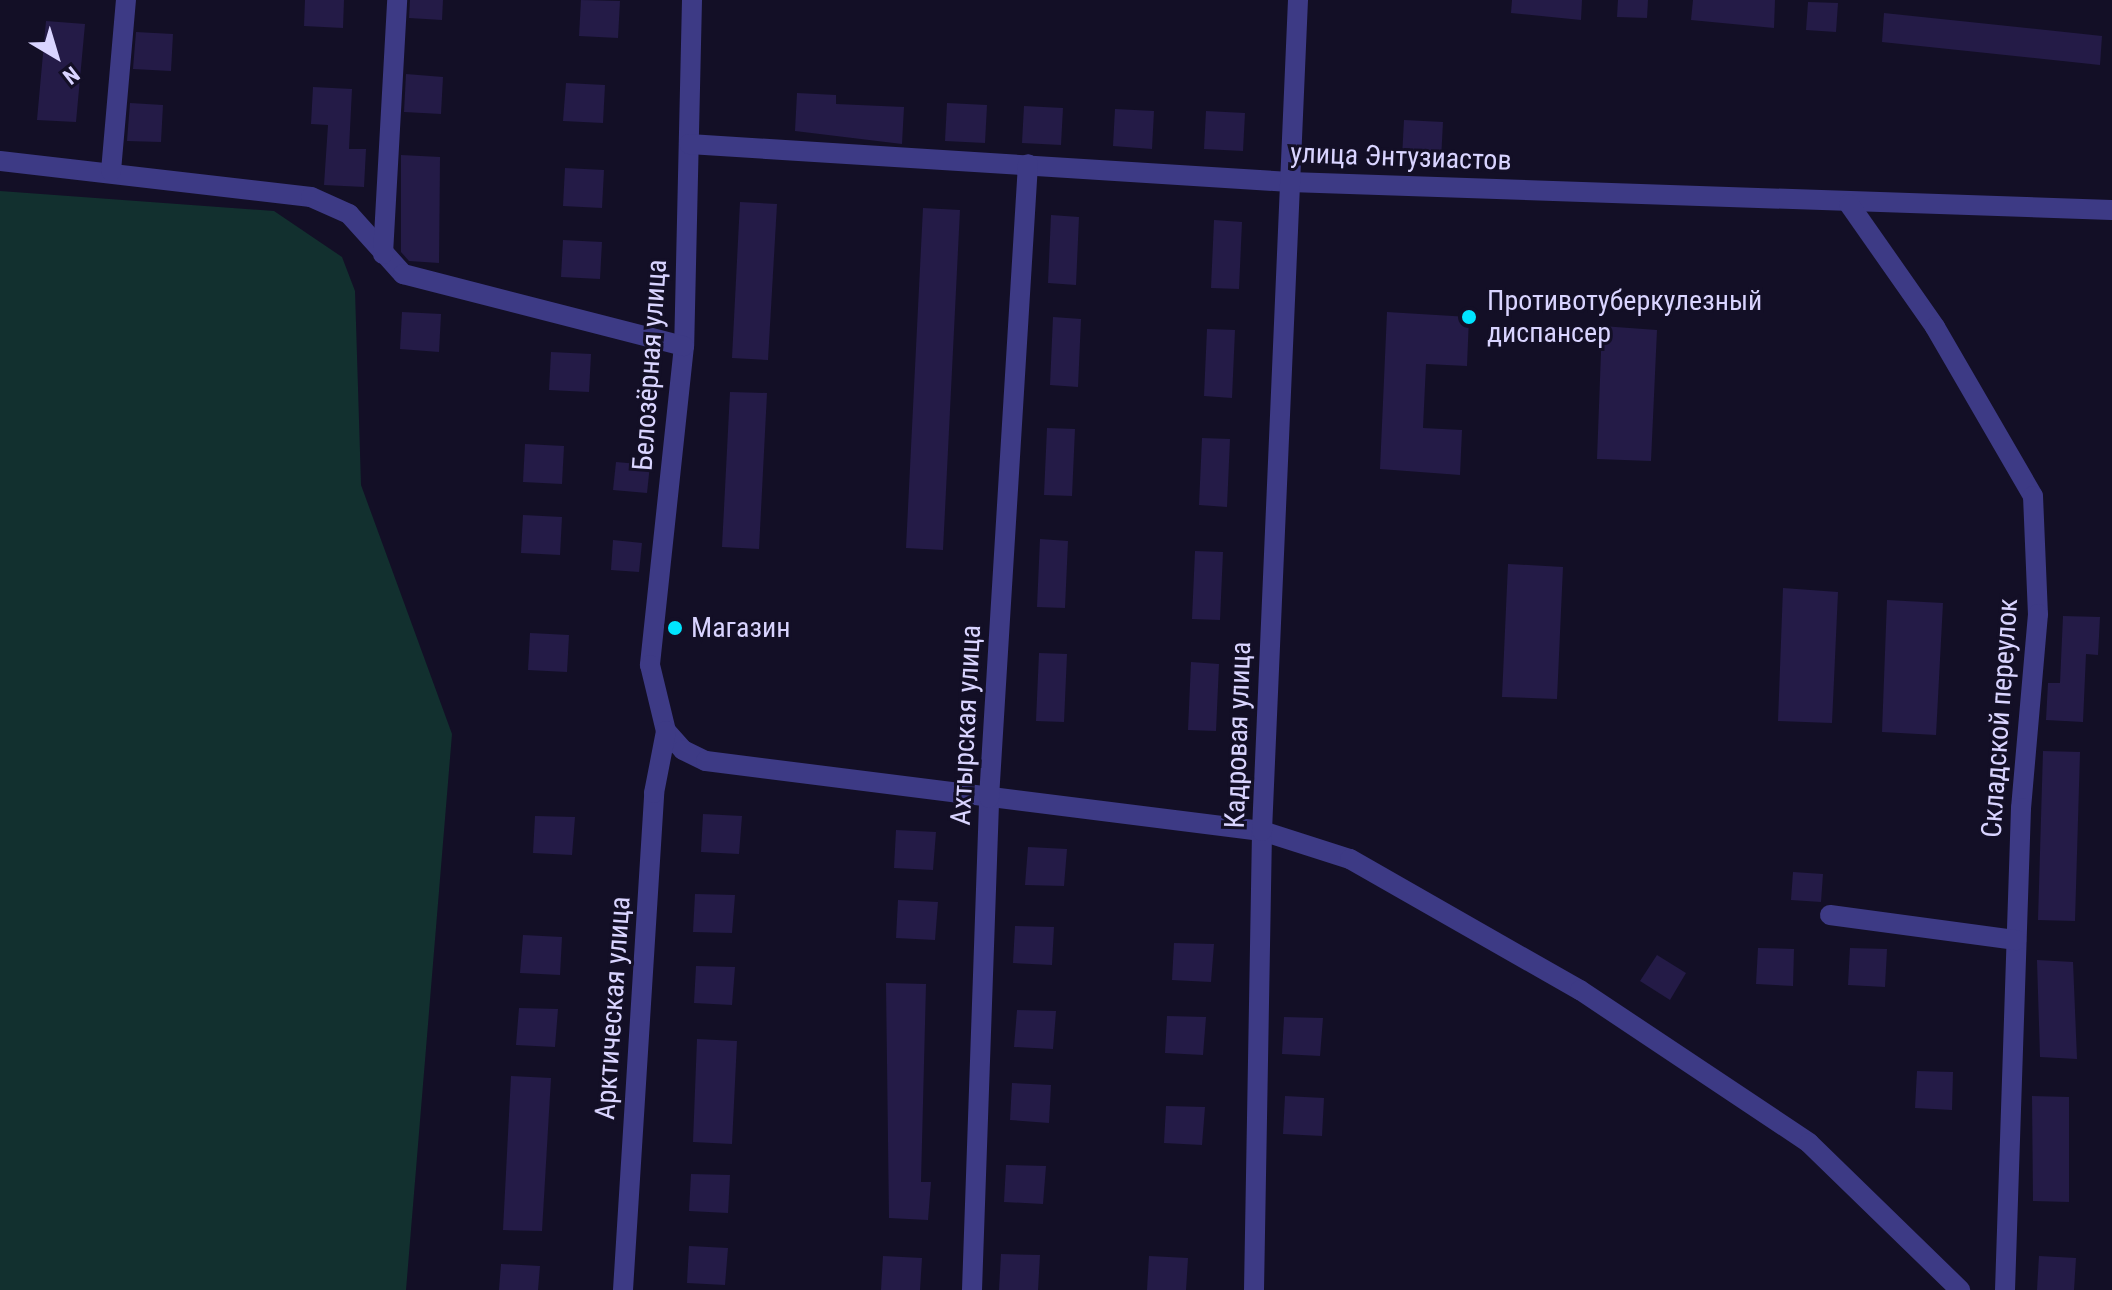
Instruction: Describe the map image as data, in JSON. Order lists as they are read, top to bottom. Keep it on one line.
{"streets":{"street":["улица Энтузиастов","Белозёрная улица","Складской переулок","Ахтырская улица","Кадровая улица","Арктическая улица"]},"crossings":[["улица Энтузиастов","Белозёрная улица"],["улица Энтузиастов","Складской переулок"],["улица Энтузиастов","Ахтырская улица"],["улица Энтузиастов","Кадровая улица"],["Белозёрная улица","Арктическая улица"]],"places":["Противотуберкулезный диспансер","Магазин"],"north":"bottom right"}
